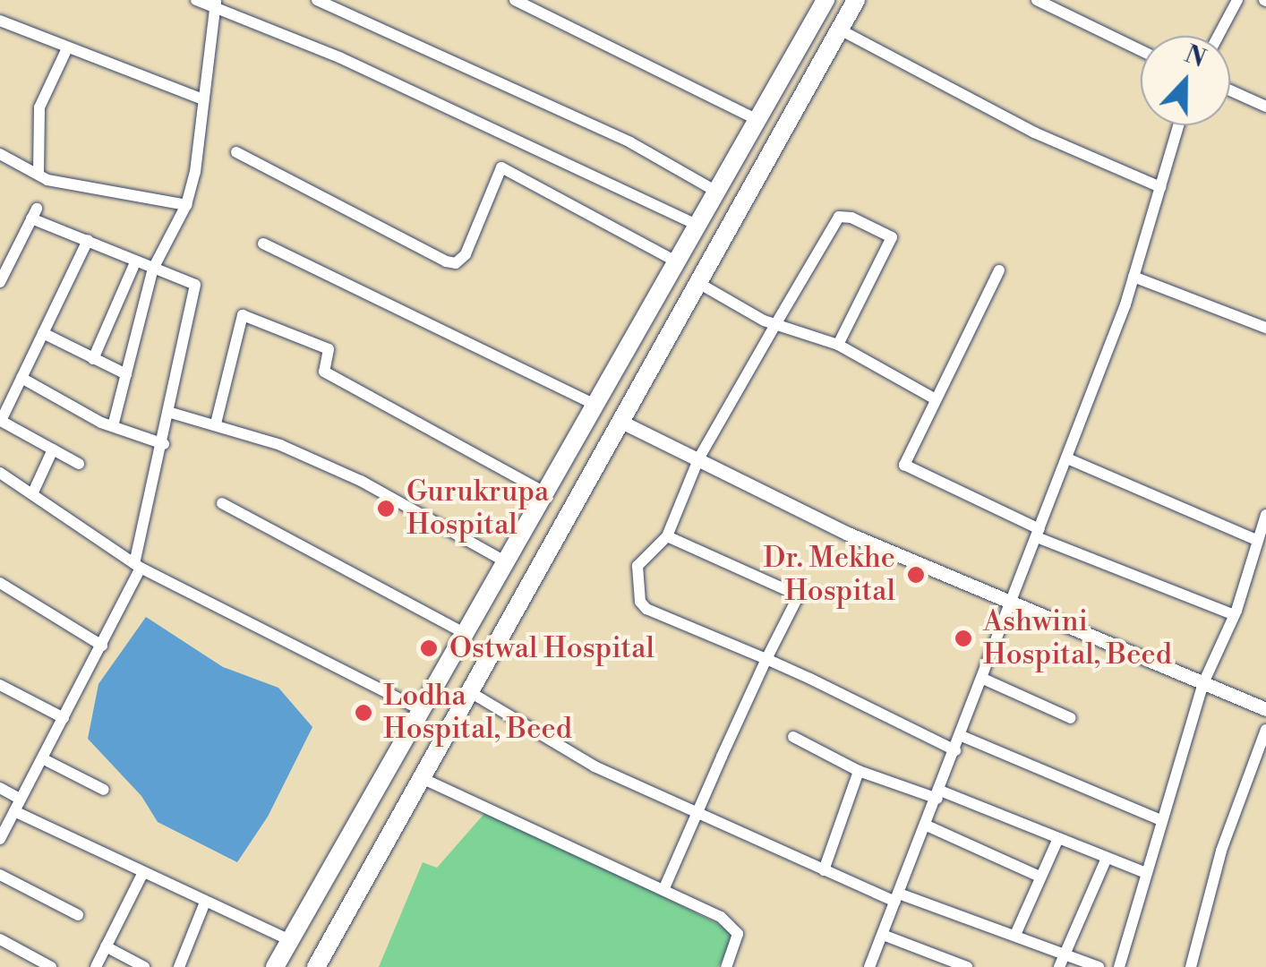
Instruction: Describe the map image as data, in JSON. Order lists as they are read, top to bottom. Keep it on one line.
{"places":["Gurukrupa Hospital","Dr. Mekhe Hospital","Ashwini Hospital, Beed","Ostwal Hospital","Lodha Hospital, Beed"],"north":"top"}
